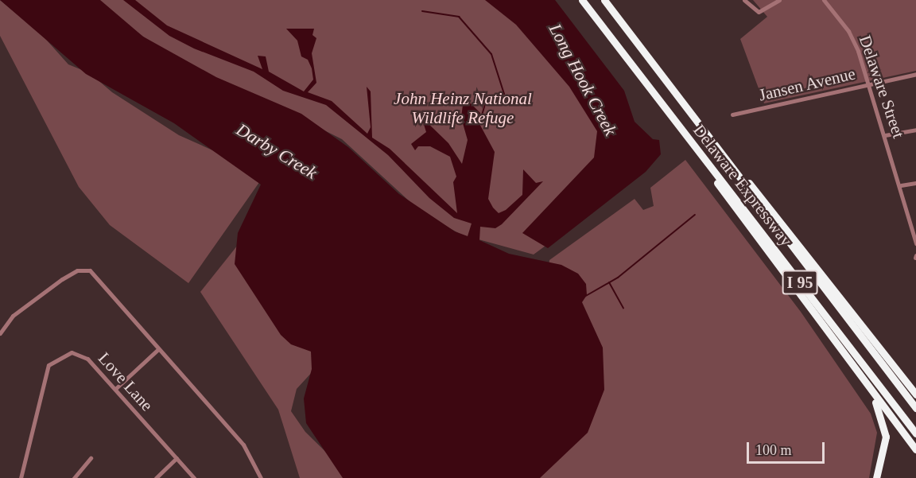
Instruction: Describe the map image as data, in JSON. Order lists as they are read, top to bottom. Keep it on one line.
{"streets":{"highway":["Delaware Expressway","I 95"],"street":["Jansen Avenue","Delaware Street","Love Lane"]},"crossings":[["Jansen Avenue","Delaware Street"]],"water":["Long Hook Creek","Darby Creek"],"parks":["John Heinz National Wildlife Refuge"],"scale_bar":"100 m"}
